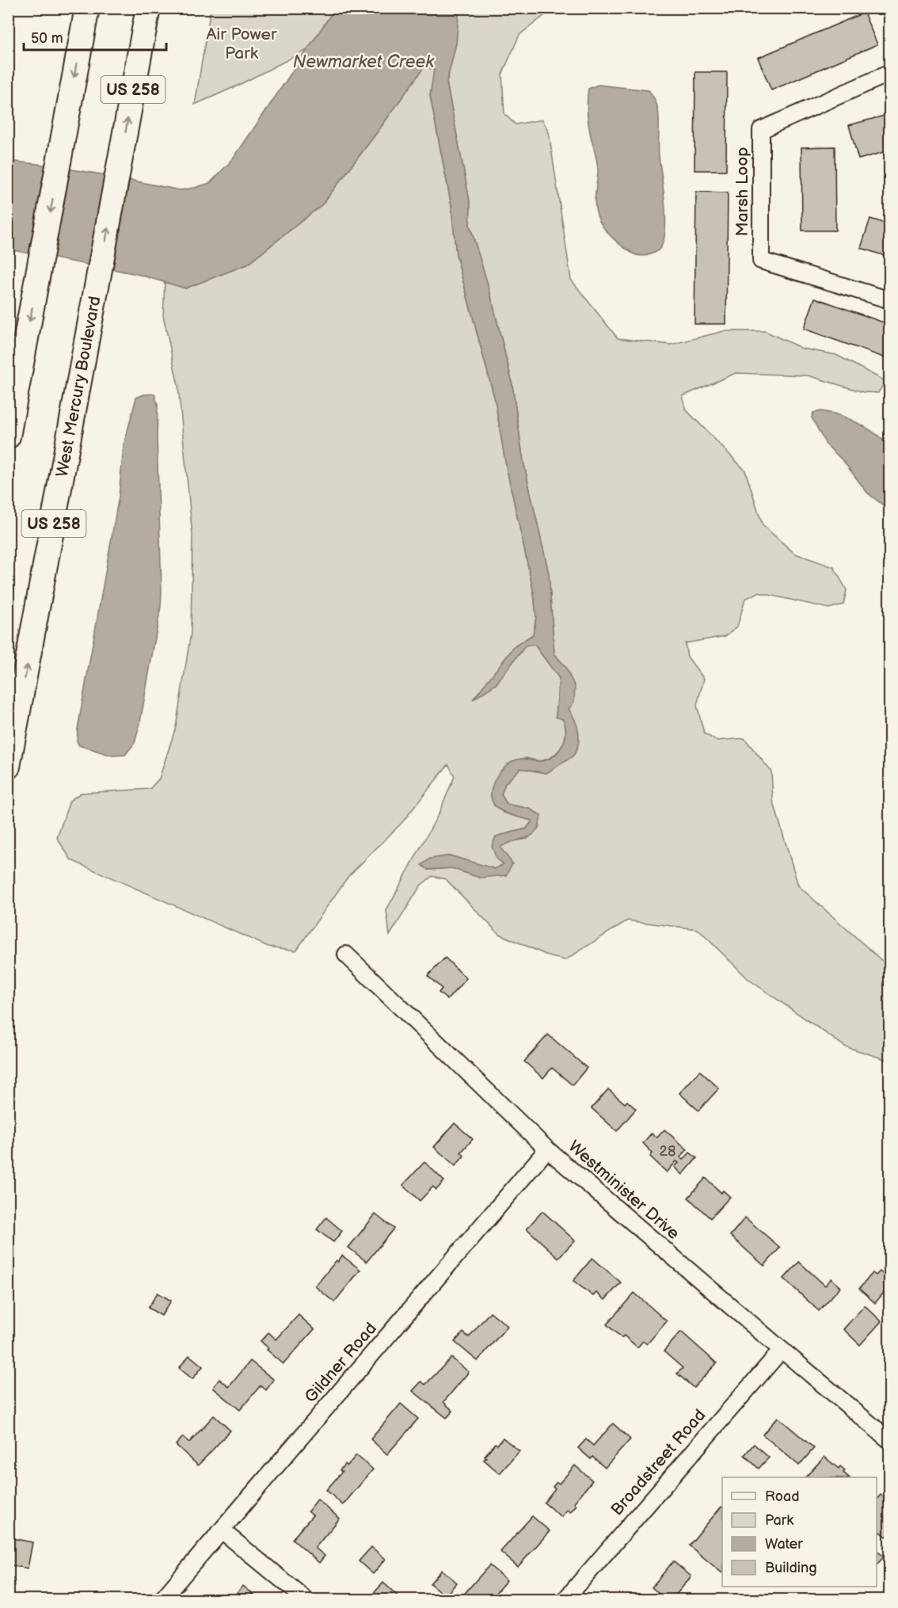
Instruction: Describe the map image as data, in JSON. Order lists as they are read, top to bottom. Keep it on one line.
{"streets":{"main road":["US 258","West Mercury Boulevard"],"street":["Marsh Loop","Westminister Drive","Gildner Road","Broadstreet Road"]},"crossings":[["Westminister Drive","Gildner Road"],["Westminister Drive","Broadstreet Road"]],"water":["Newmarket Creek"],"parks":["Air Power Park"],"house_numbers":["28"],"legend":["Road","Park","Water","Building"],"scale_bar":"50 m"}
